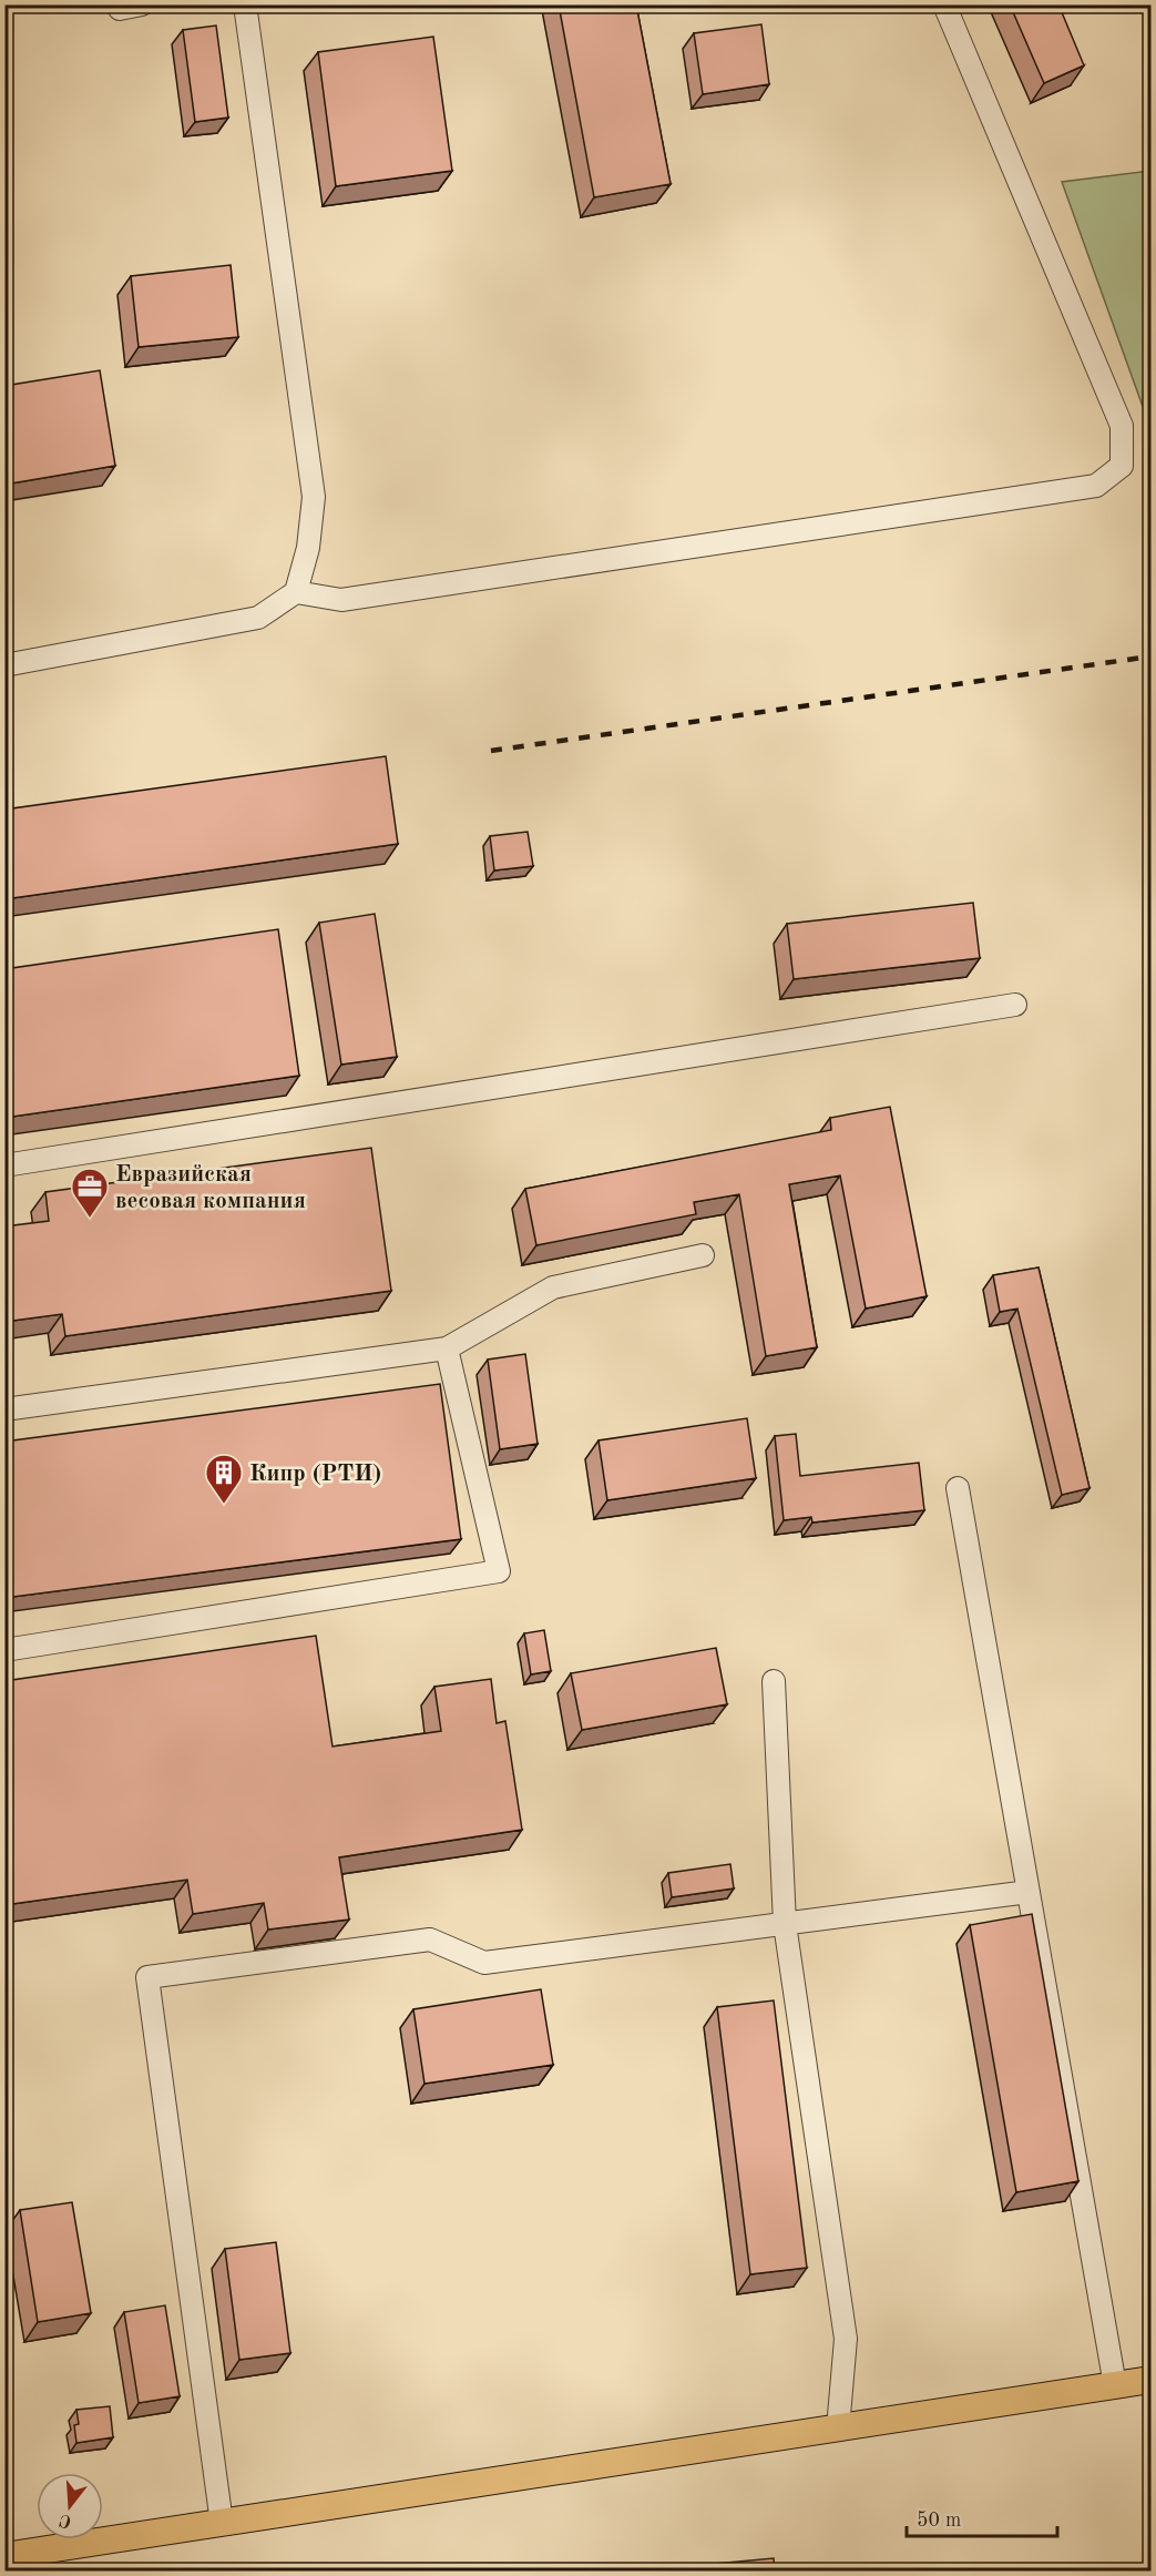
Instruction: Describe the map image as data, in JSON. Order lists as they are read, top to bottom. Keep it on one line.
{"places":{"office":["Евразийская весовая компания"],"building":["Кипр (РТИ)"]},"scale_bar":"50 m","north":"bottom"}
